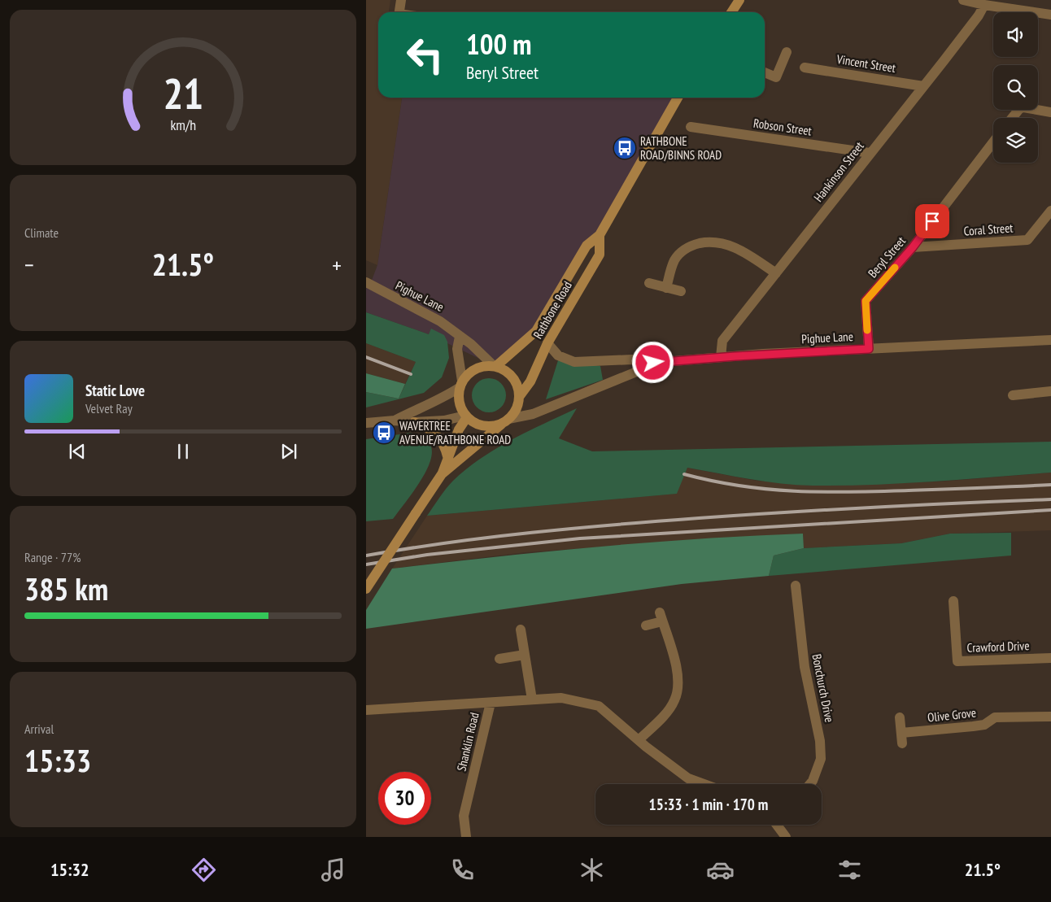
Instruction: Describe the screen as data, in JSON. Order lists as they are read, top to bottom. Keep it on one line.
{"streets":{"main road":["Rathbone Road"],"street":["Vincent Street","Robson Street","Hankinson Street","Coral Street","Beryl Street","Pighue Lane","Crawford Drive","Bonchurch Drive","Olive Grove","Shanklin Road"]},"crossings":[["Vincent Street","Hankinson Street"],["Robson Street","Hankinson Street"],["Hankinson Street","Pighue Lane"],["Coral Street","Beryl Street"],["Beryl Street","Pighue Lane"],["Pighue Lane","Rathbone Road"]],"places":{"bus stop":["RATHBONE ROAD/BINNS ROAD","WAVERTREE AVENUE/RATHBONE ROAD"]},"page":{"turn":["100 m","Beryl Street"],"tile":["Climate",["Range · 77%","385 km"],["Arrival","15:33"]],"heat":["−","21.5°","+"],"song":["Static Love","Velvet Ray"],"limit":"30","trip":"15:33 · 1 min · 170 m","tabs":["15:32","21.5°"],"gauge":["21","km/h"]}}
